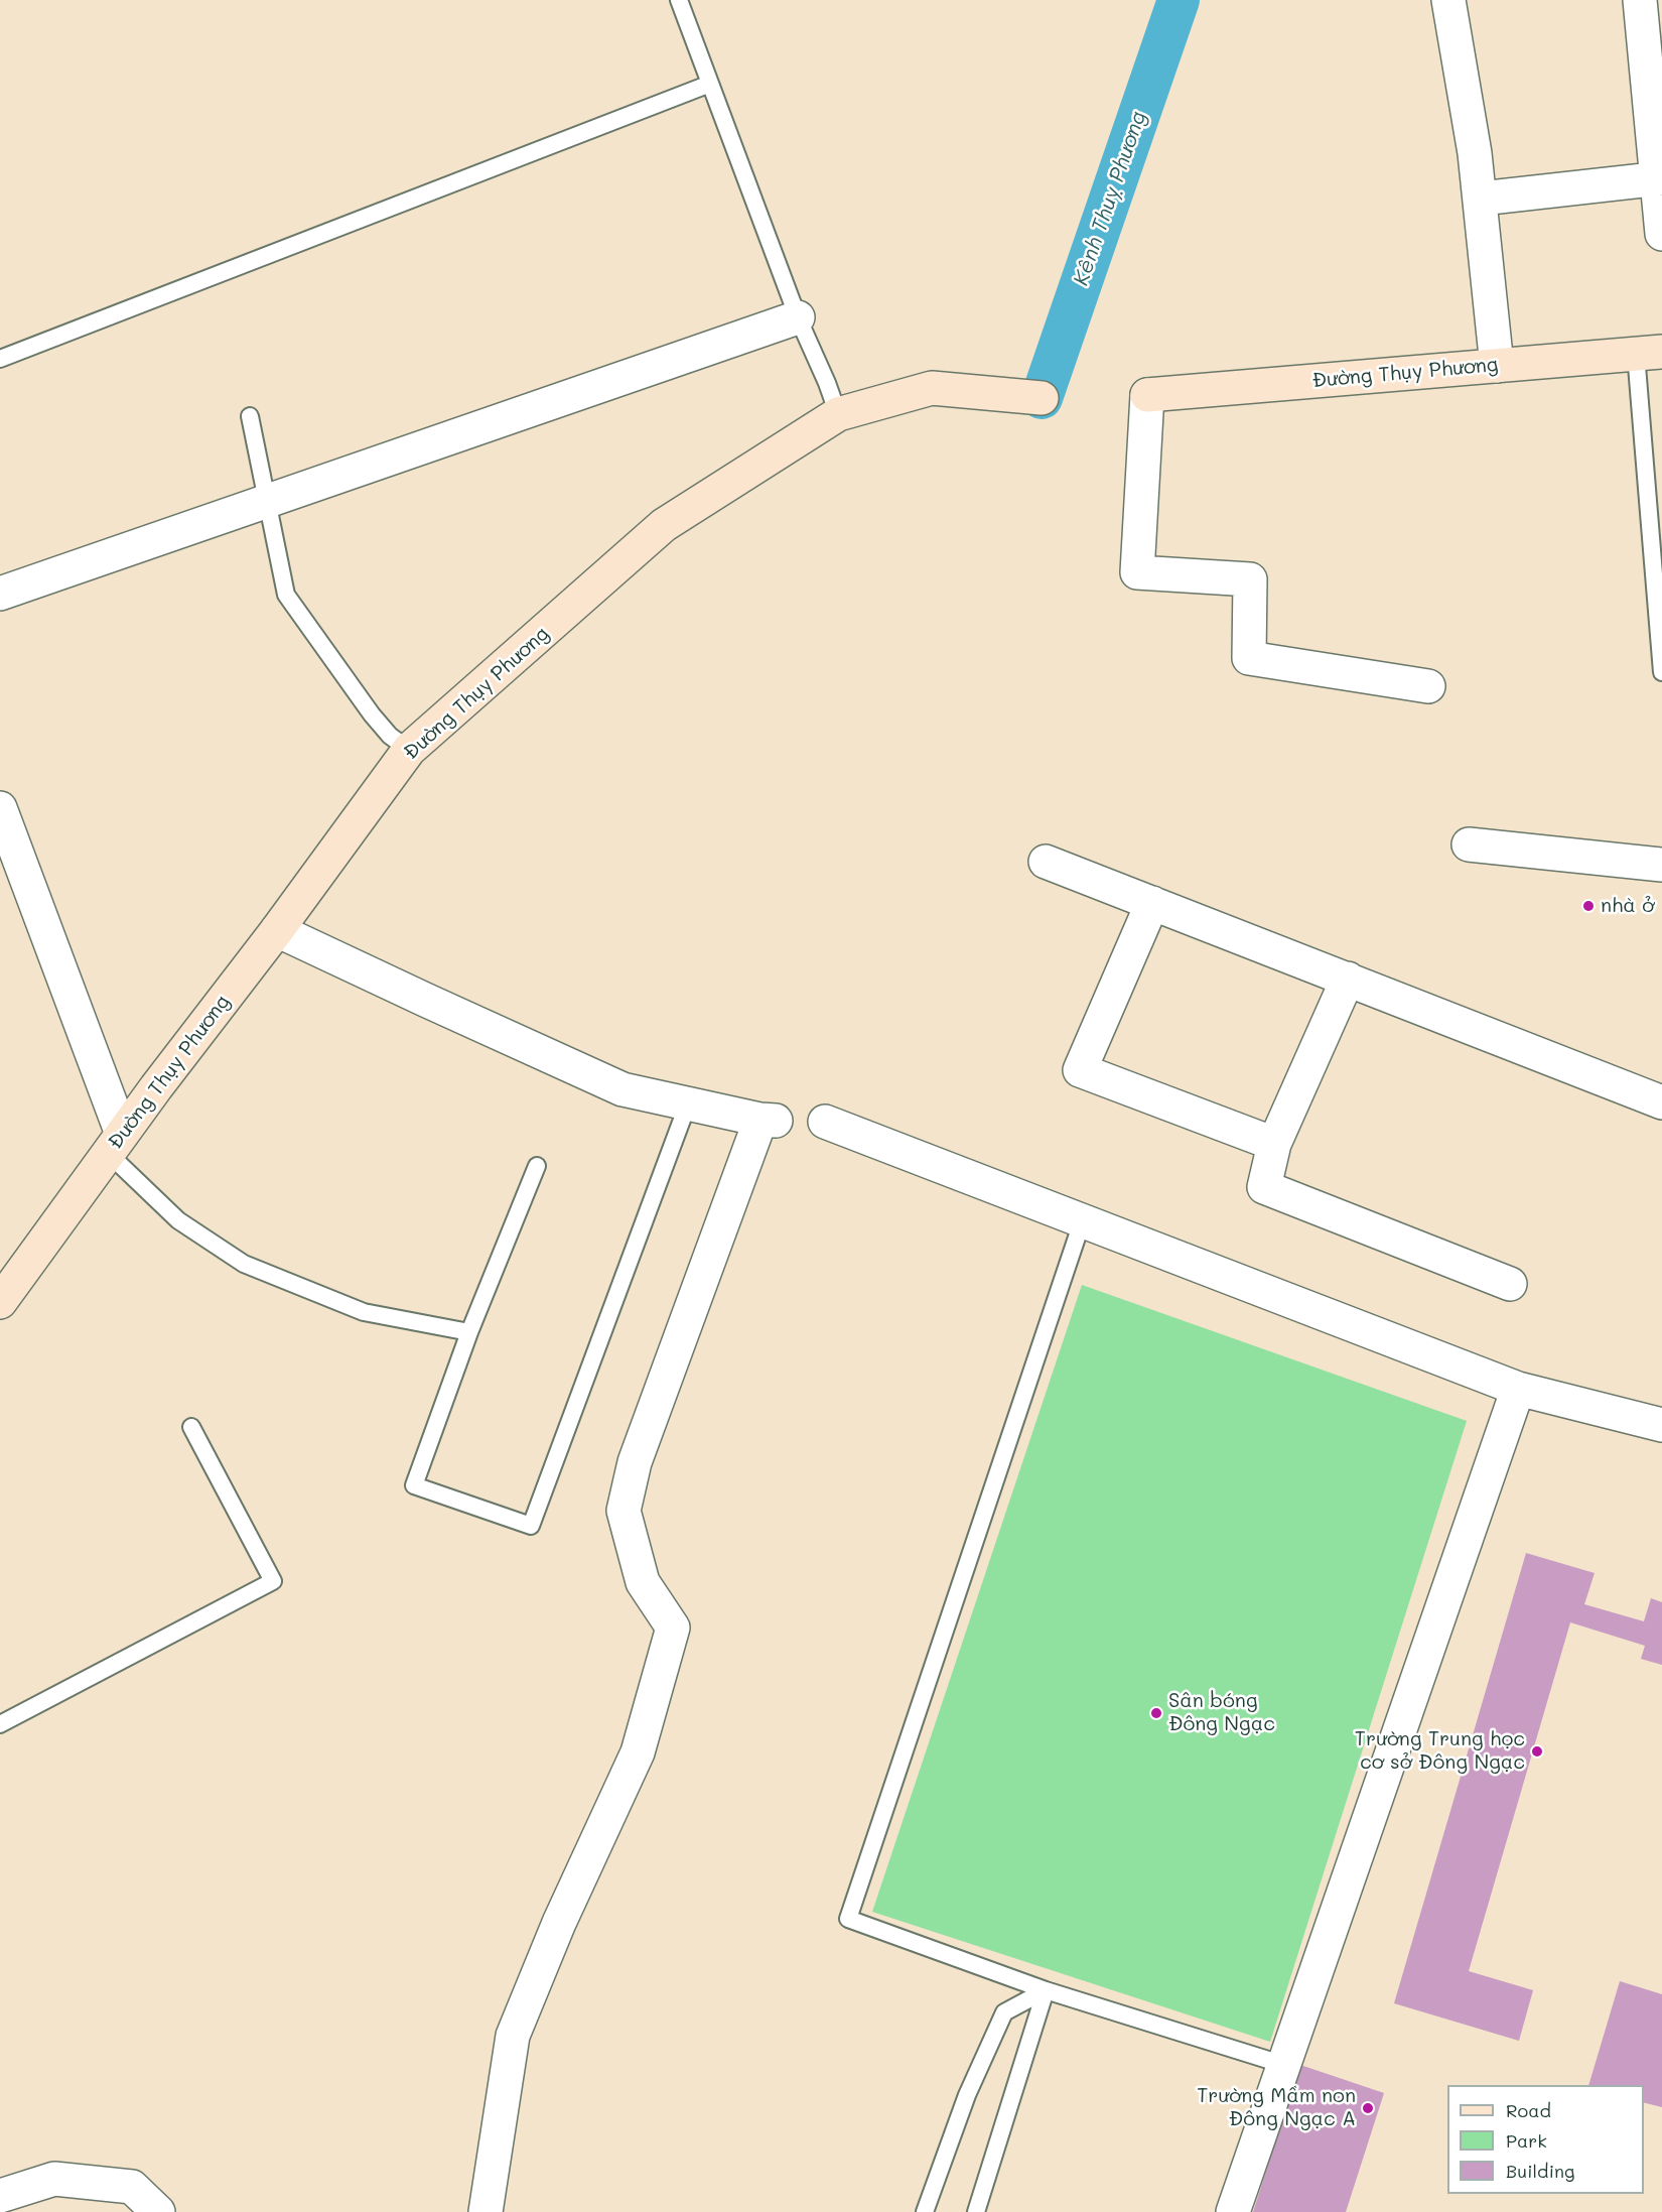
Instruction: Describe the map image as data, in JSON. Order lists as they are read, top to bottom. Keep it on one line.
{"streets":{"main road":["Đường Thụy Phương"]},"water":["Kênh Thuỵ Phương"],"places":["nhà ở","Sân bóng Đông Ngạc","Trường Trung học cơ sở Đông Ngạc","Trường Mầm non Đông Ngạc A"],"legend":["Road","Park","Building"]}
